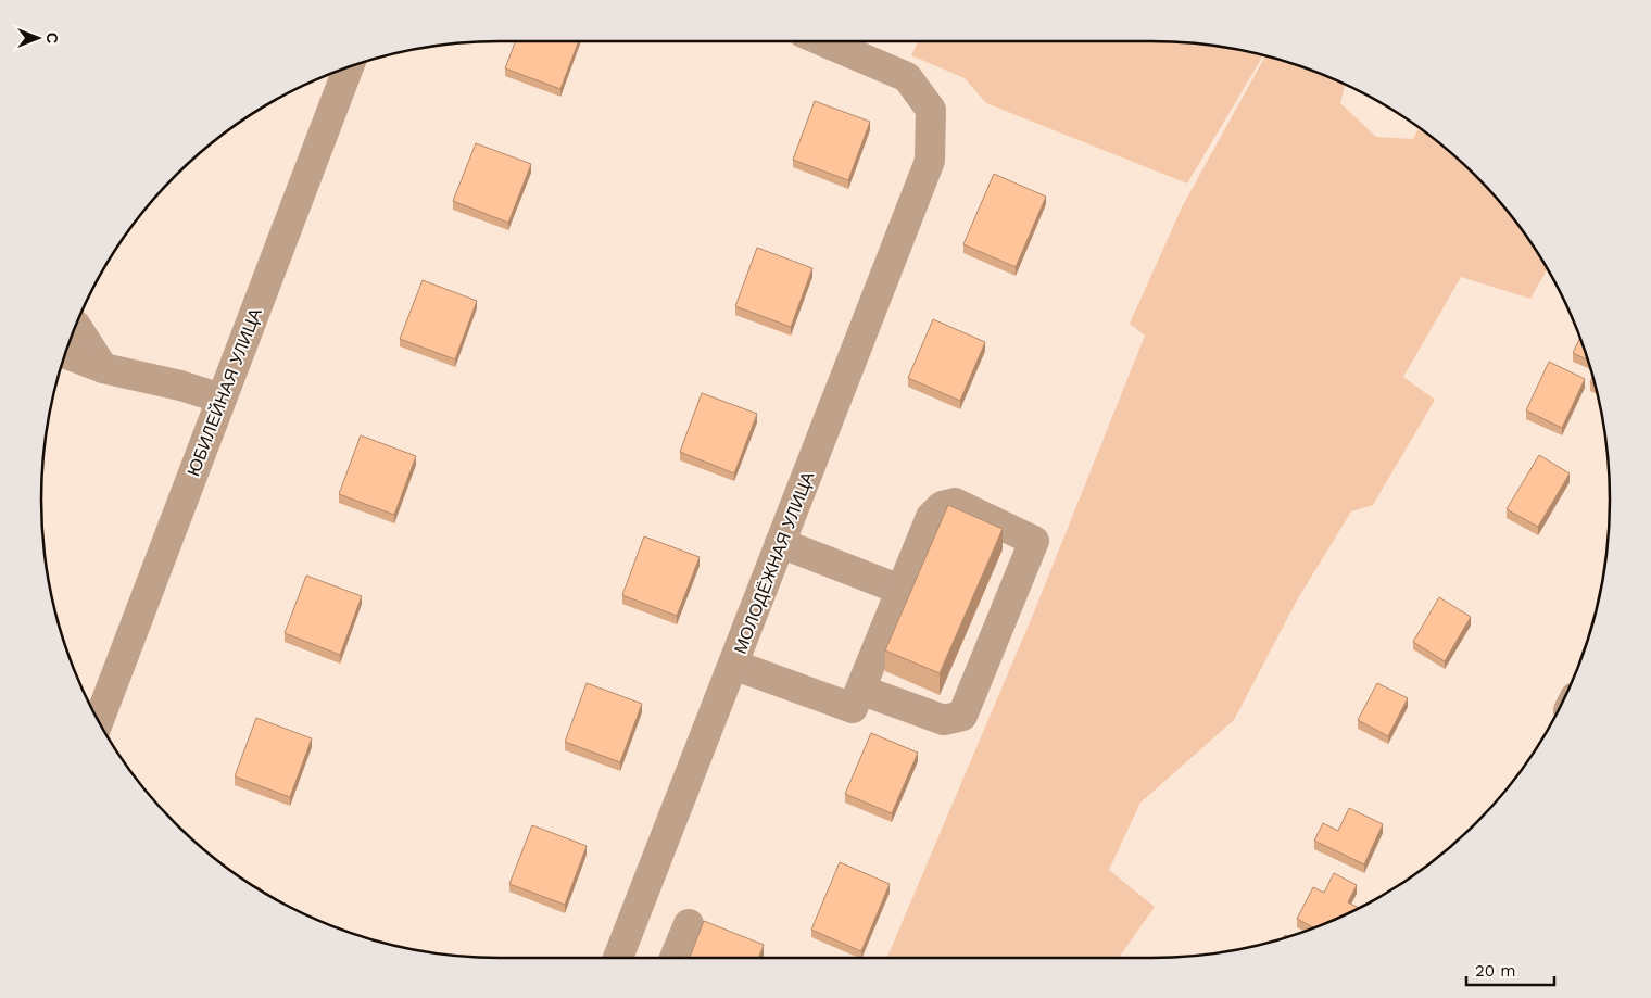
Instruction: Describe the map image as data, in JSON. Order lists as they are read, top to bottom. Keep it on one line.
{"streets":{"street":["ЮБИЛЕЙНАЯ УЛИЦА","МОЛОДЁЖНАЯ УЛИЦА"]},"scale_bar":"20 m","north":"right"}
